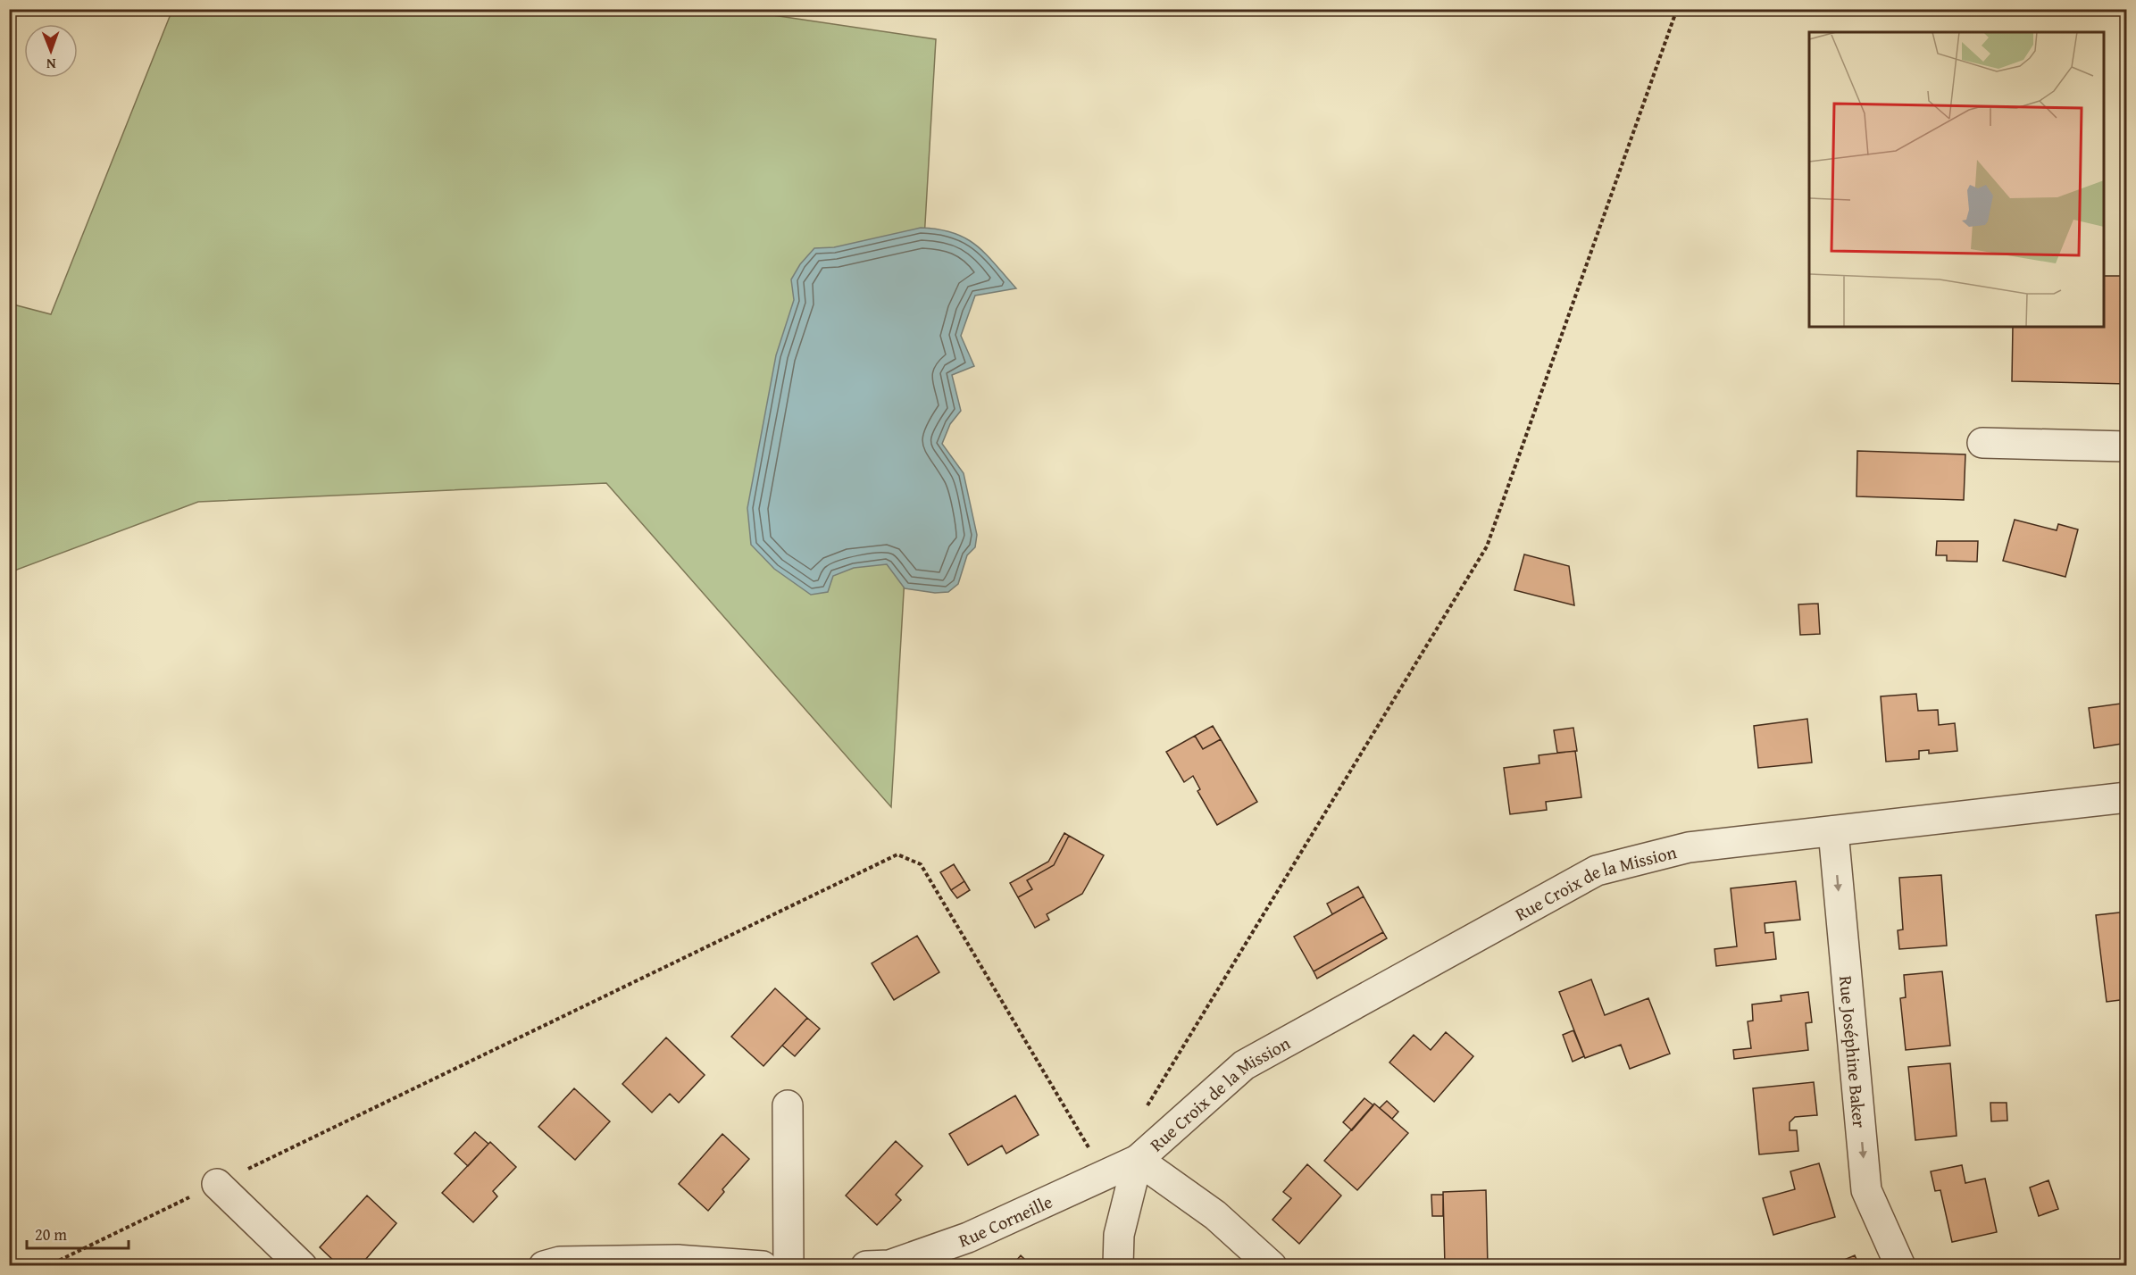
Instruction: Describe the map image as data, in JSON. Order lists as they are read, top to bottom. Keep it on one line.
{"streets":{"street":["Rue Croix de la Mission","Rue Joséphine Baker","Rue Corneille"]},"crossings":[["Rue Croix de la Mission","Rue Joséphine Baker"],["Rue Croix de la Mission","Rue Corneille"]],"one_way":["Rue Joséphine Baker"],"scale_bar":"20 m","north":"bottom"}
